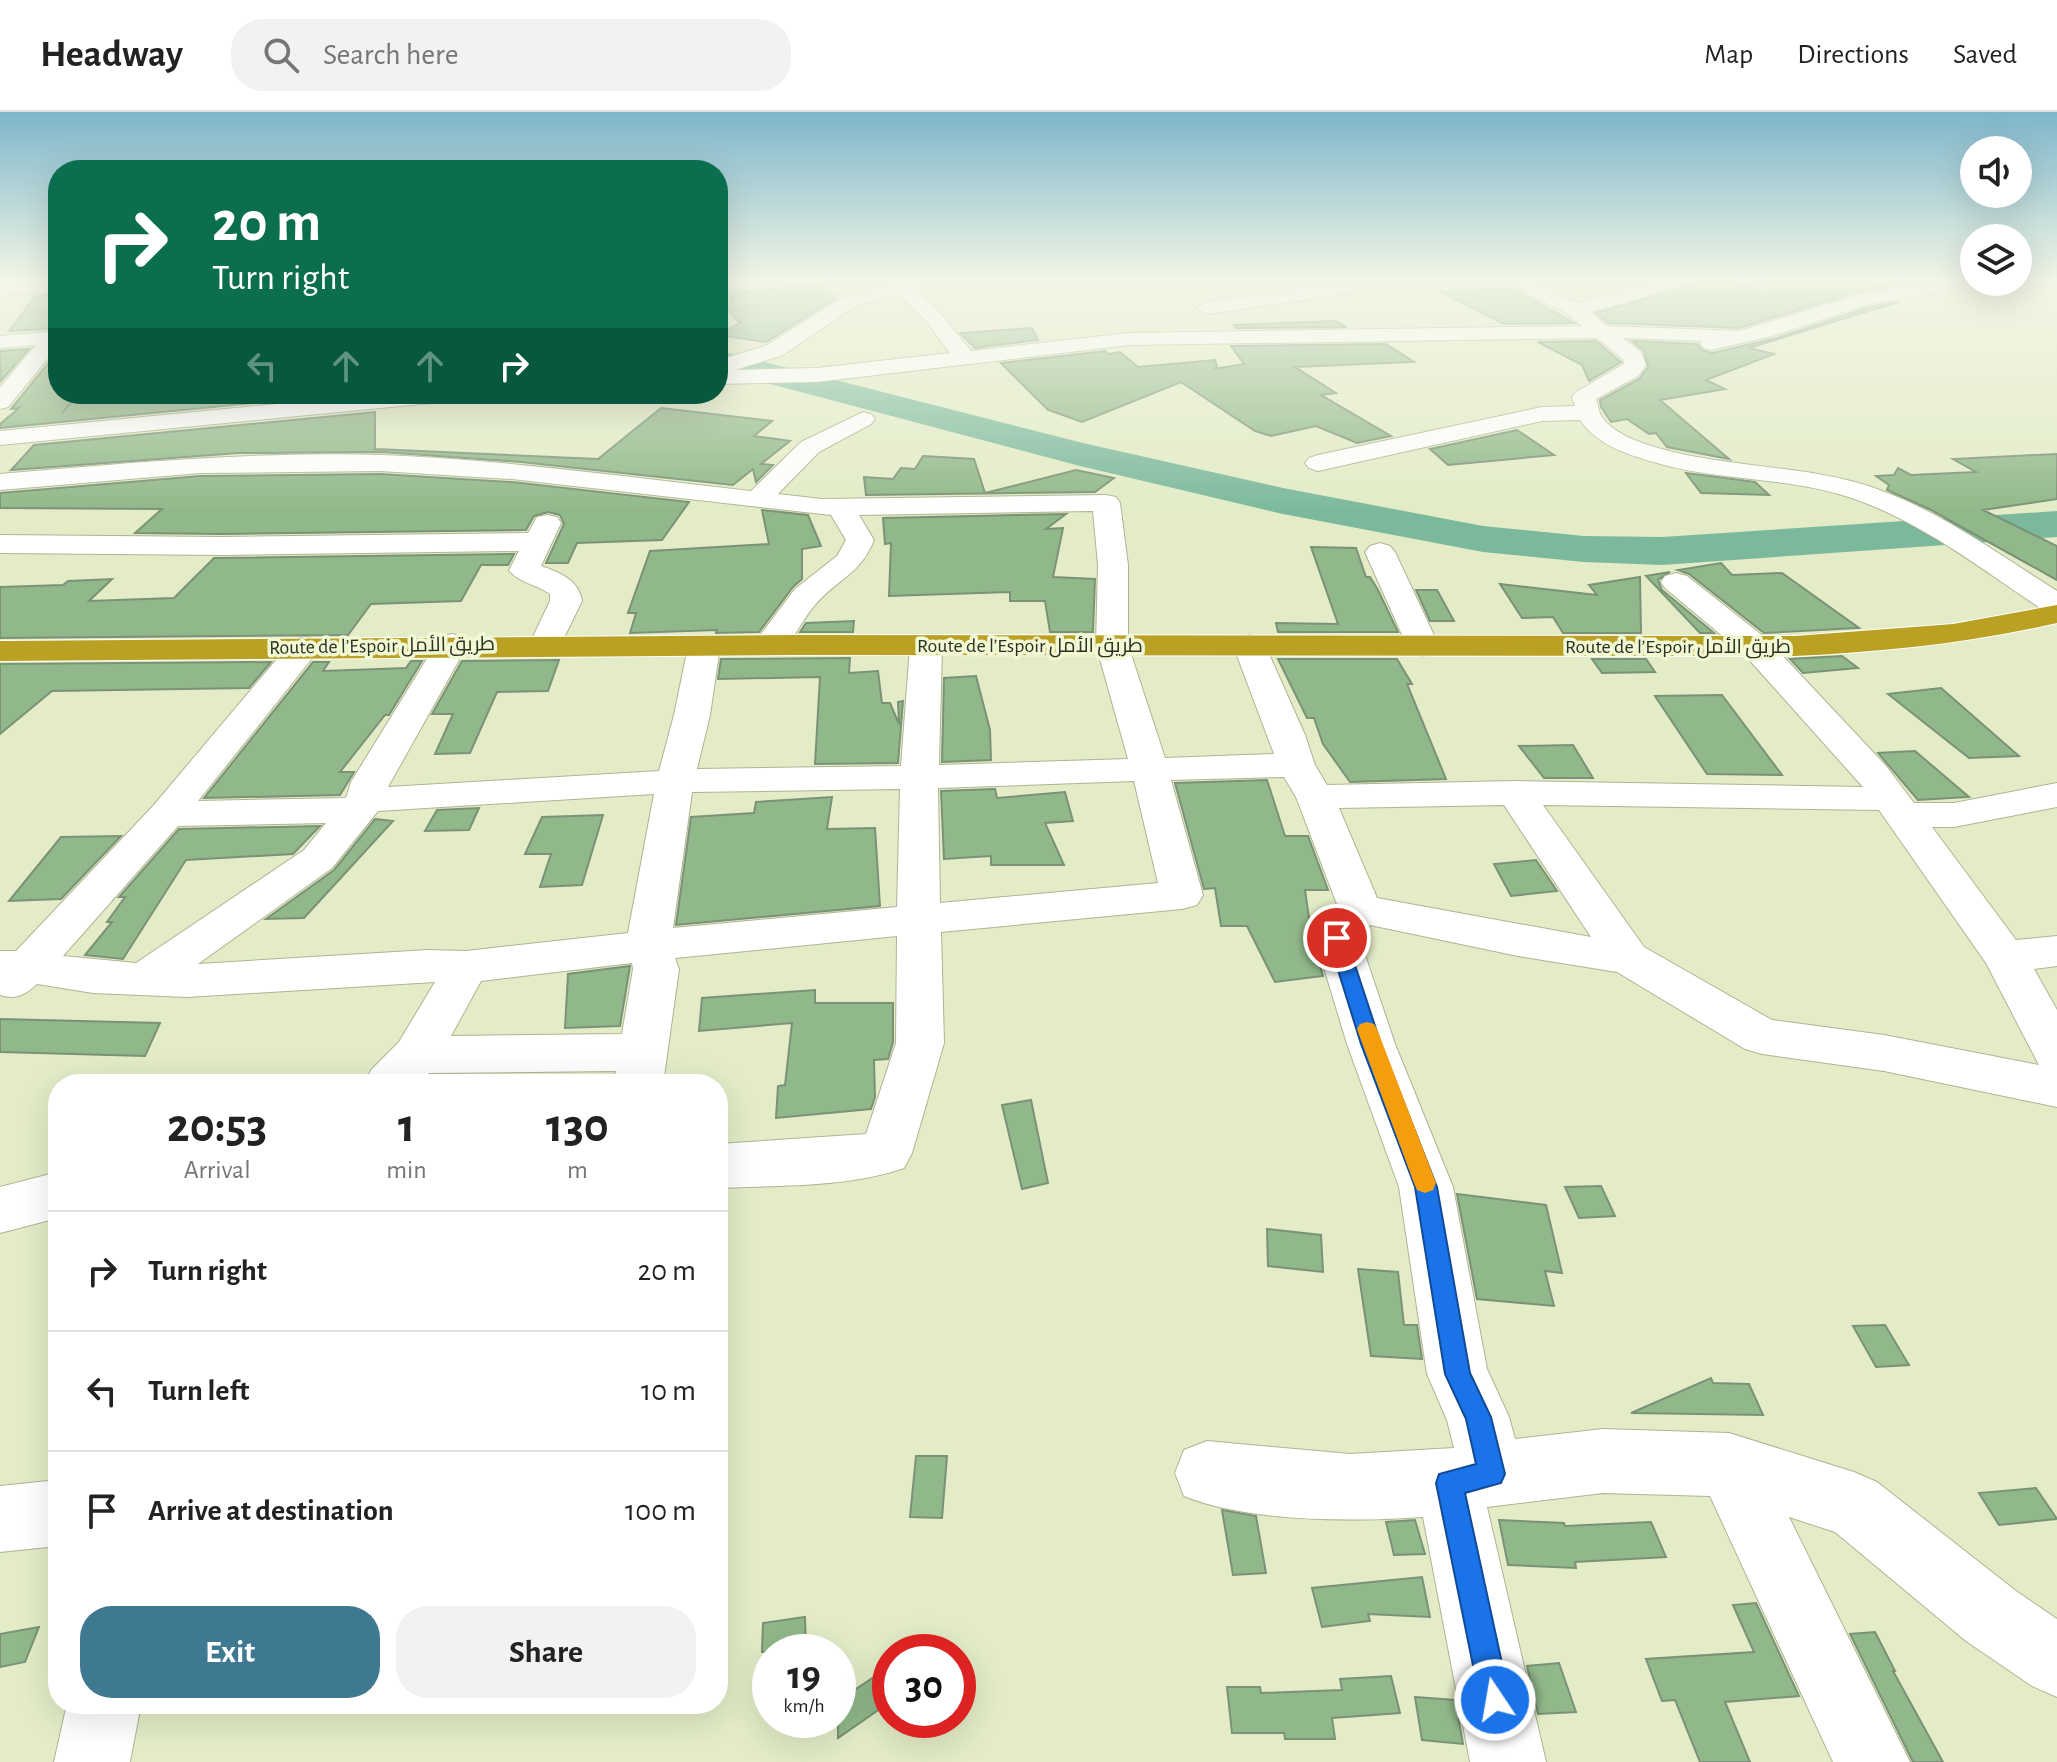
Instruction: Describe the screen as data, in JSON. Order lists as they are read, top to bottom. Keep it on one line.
{"streets":{"highway":["Route de l’Espoir طريق الأمل"]},"page":{"header":"Headway","search":"Search here","nav":["Map","Directions","Saved"],"turn":["20 m","Turn right"],"eta":["20:53","Arrival","1","min","130","m"],"list":[{"name":"Turn right","value":"20 m"},{"name":"Turn left","value":"10 m"},{"name":"Arrive at destination","value":"100 m"}],"buttons":["Exit","Share"],"speed":"19 km/h","limit":"30"}}
